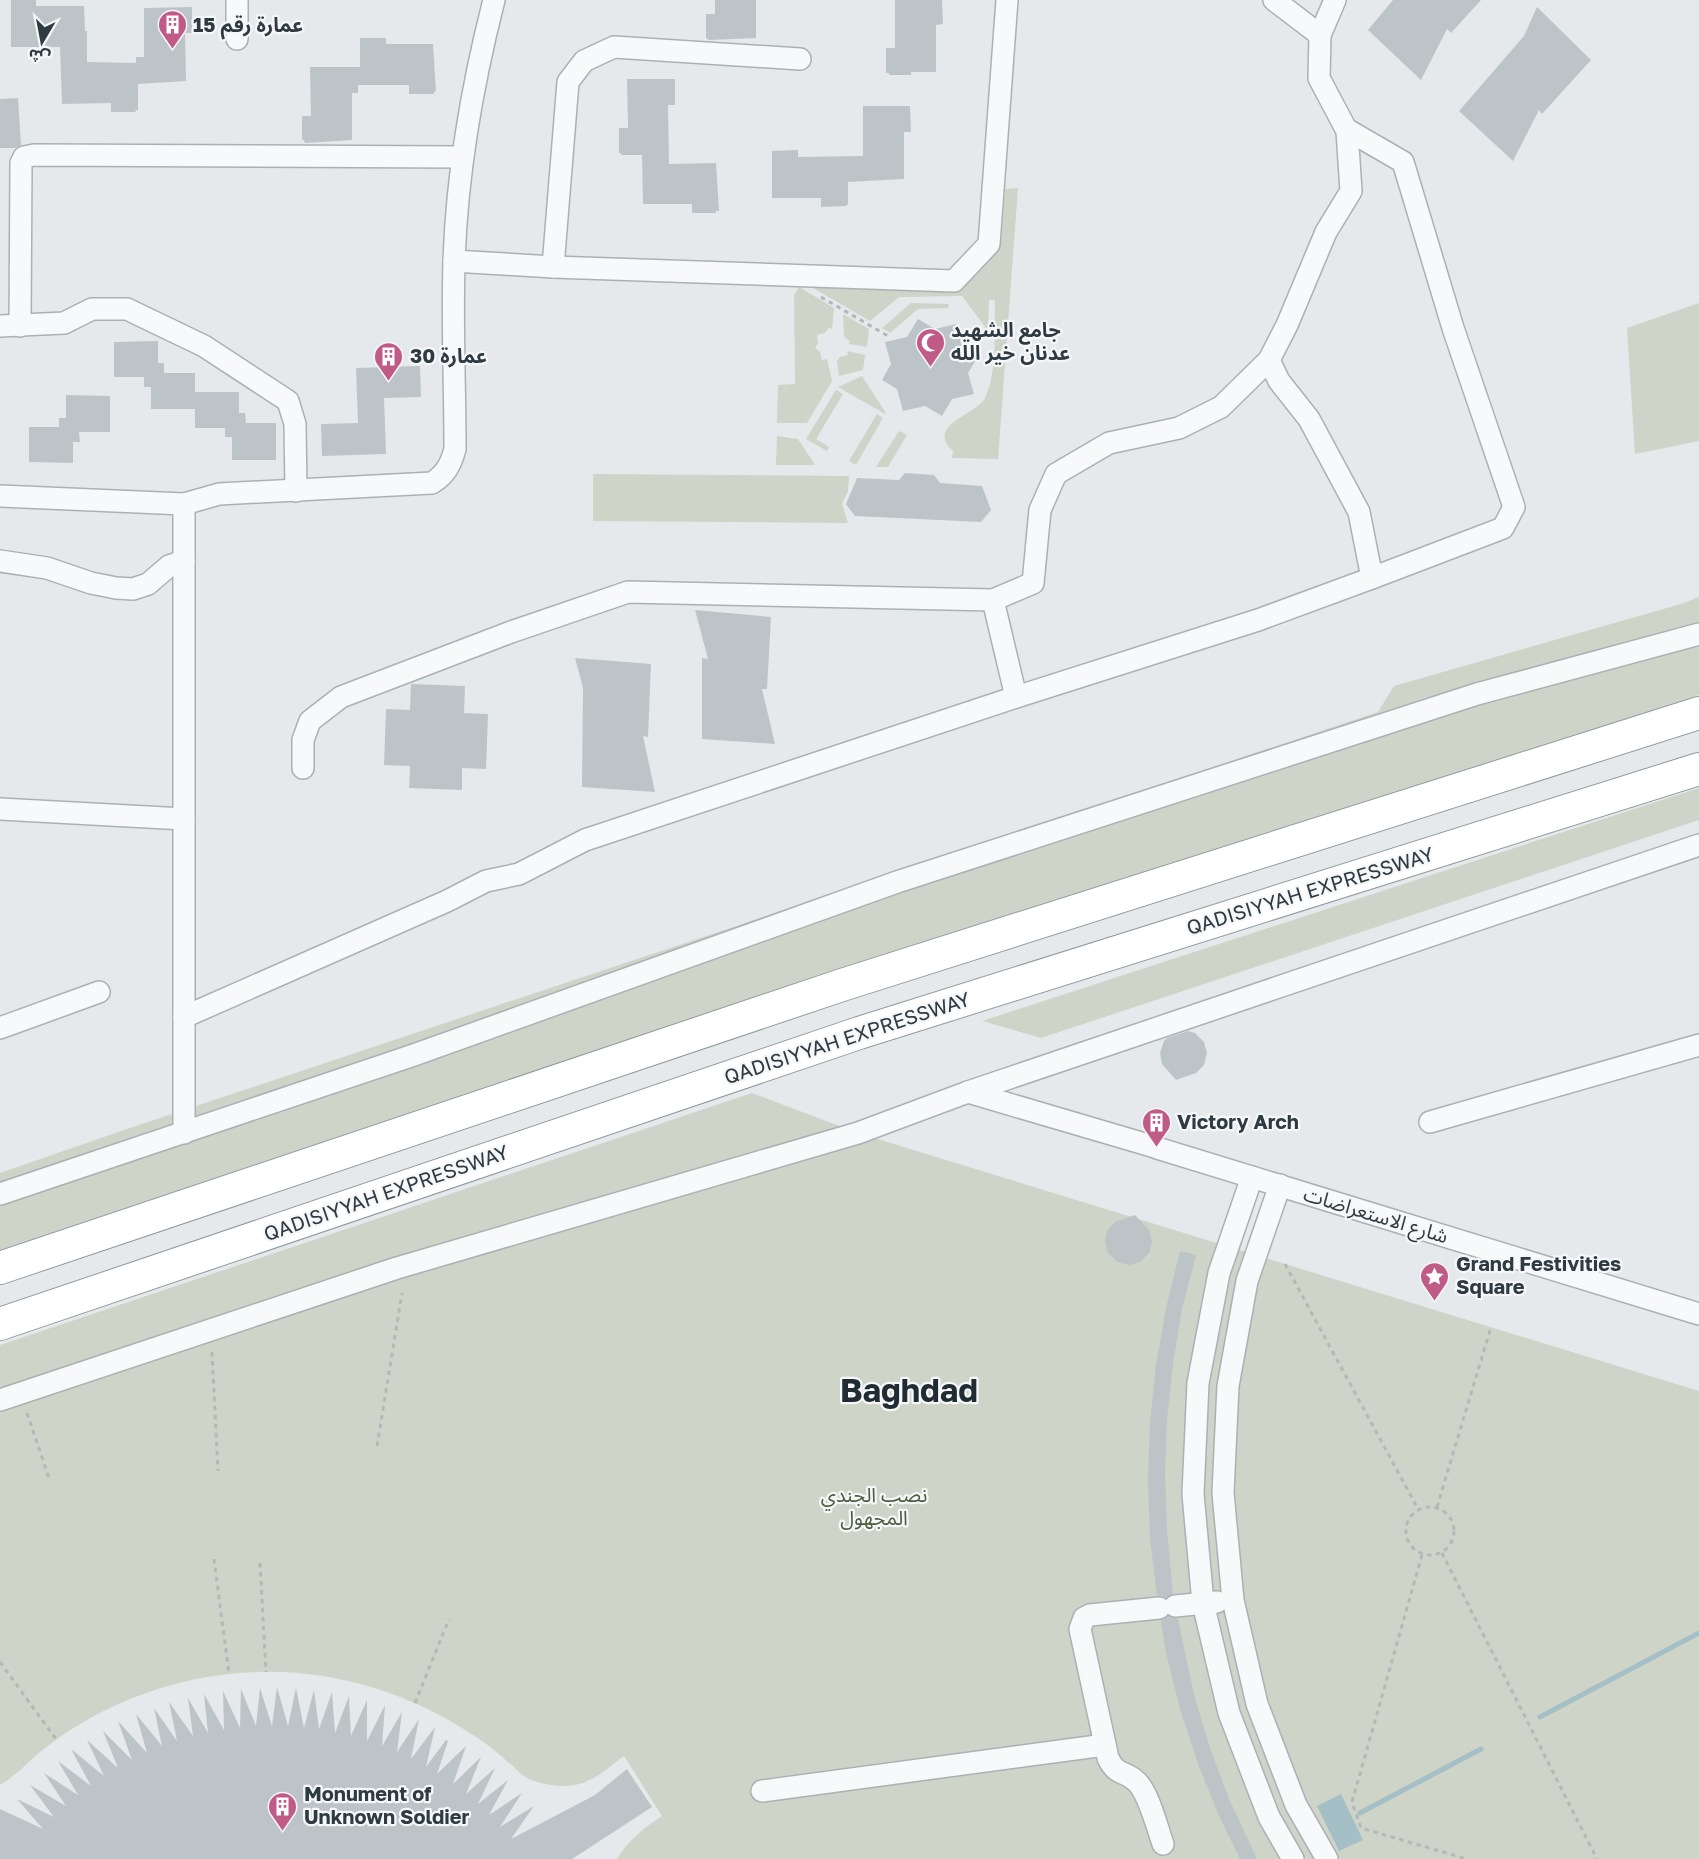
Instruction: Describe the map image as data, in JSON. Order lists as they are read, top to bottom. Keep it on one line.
{"streets":{"highway":["QADISIYYAH EXPRESSWAY"],"street":["شارع الاستعراضات"]},"districts":["Baghdad"],"parks":["نصب الجندي المجهول"],"places":{"building":["عمارة رقم 15","عمارة 30","Victory Arch","Monument of Unknown Soldier"],"mosque":["جامع الشهيد عدنان خير الله"],"place":["Grand Festivities Square"]},"north":"bottom"}
